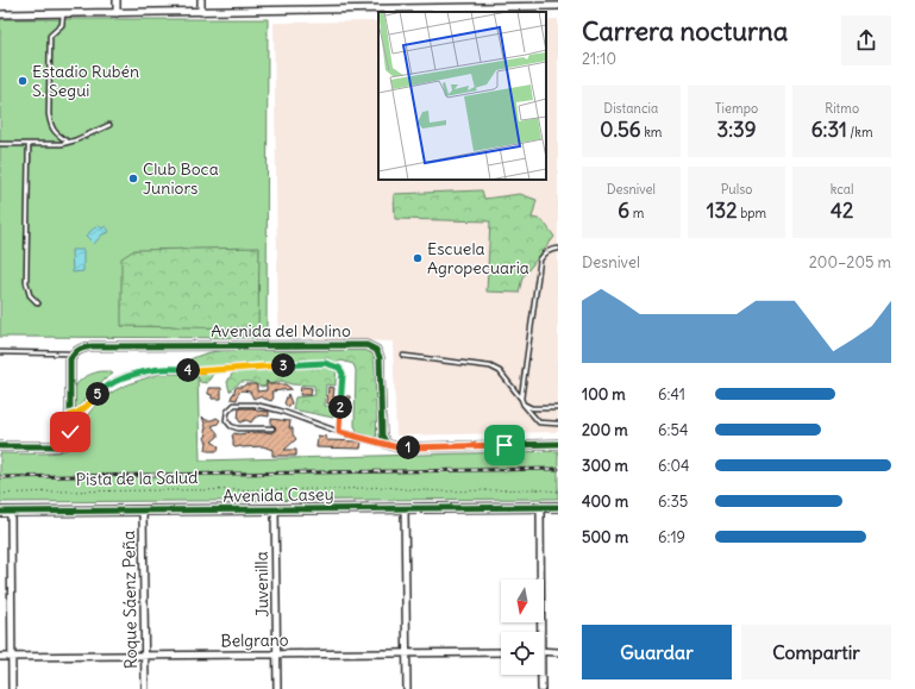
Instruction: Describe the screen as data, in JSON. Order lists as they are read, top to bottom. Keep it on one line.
{"streets":{"main road":["Avenida Casey"],"street":["Avenida del Molino","Juvenilla","Roque Sáenz Peña","Belgrano"],"path":["Pista de la Salud"]},"crossings":[["Avenida Casey","Juvenilla"],["Avenida Casey","Roque Sáenz Peña"],["Juvenilla","Belgrano"],["Roque Sáenz Peña","Belgrano"]],"places":["Estadio Rubén S. Segui","Club Boca Juniors","Escuela Agropecuaria"],"north":"bottom","page":{"heading":["Carrera nocturna","21:10"],"stats":[["Distancia","0.56 km"],["Tiempo","3:39"],["Ritmo","6:31 /km"],["Desnivel","6 m"],["Pulso","132 bpm"],["kcal","42"]],"chart":["Desnivel","200–205 m"],"pins":["3","4","5","2","1"],"list":[{"name":"100 m","note":"6:41"},{"name":"200 m","note":"6:54"},{"name":"300 m","note":"6:04"},{"name":"400 m","note":"6:35"},{"name":"500 m","note":"6:19"}],"buttons":["Guardar","Compartir"]}}
